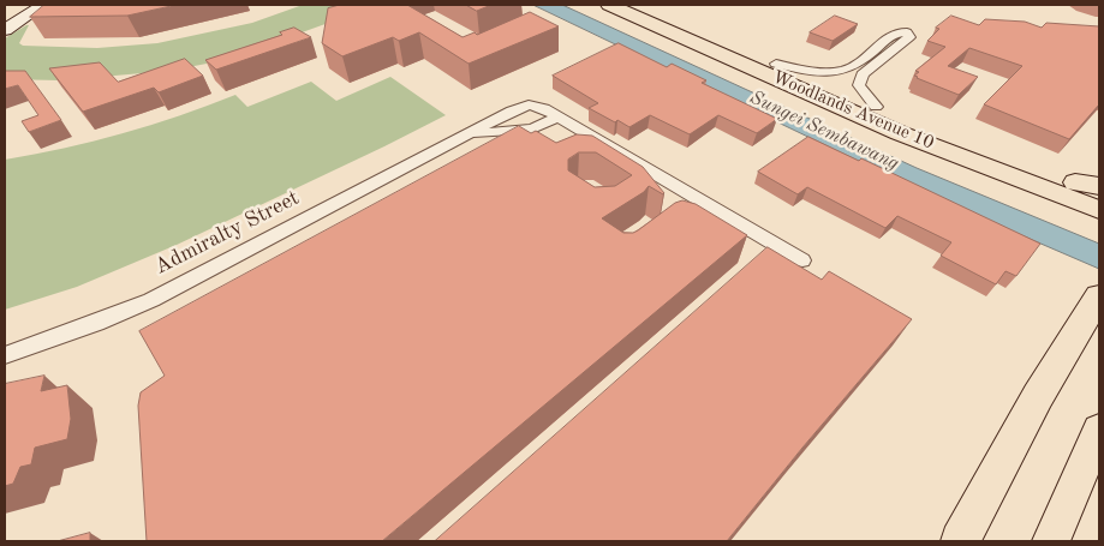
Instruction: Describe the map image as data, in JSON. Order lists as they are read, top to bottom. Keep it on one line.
{"streets":{"main road":["Woodlands Avenue 10"],"street":["Admiralty Street"]},"water":["Sungei Sembawang"]}
